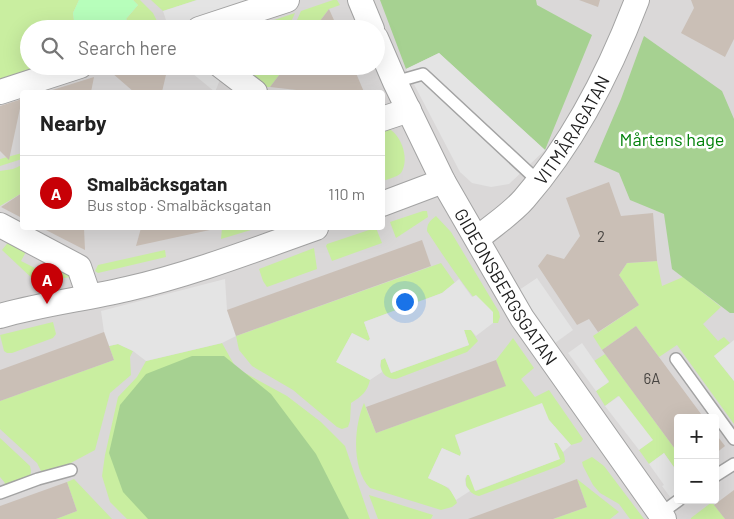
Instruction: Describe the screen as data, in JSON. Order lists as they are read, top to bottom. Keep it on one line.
{"streets":{"street":["VITMÅRAGATAN","GIDEONSBERGSGATAN"]},"crossings":[["VITMÅRAGATAN","GIDEONSBERGSGATAN"]],"parks":["Mårtens hage"],"house_numbers":["2","6A"],"page":{"search":"Search here","heading":"Nearby","list":[{"mark":"A","name":"Smalbäcksgatan","note":"Bus stop · Smalbäcksgatan","value":"110 m"}],"pins":"A","map_buttons":["+","−"]}}
